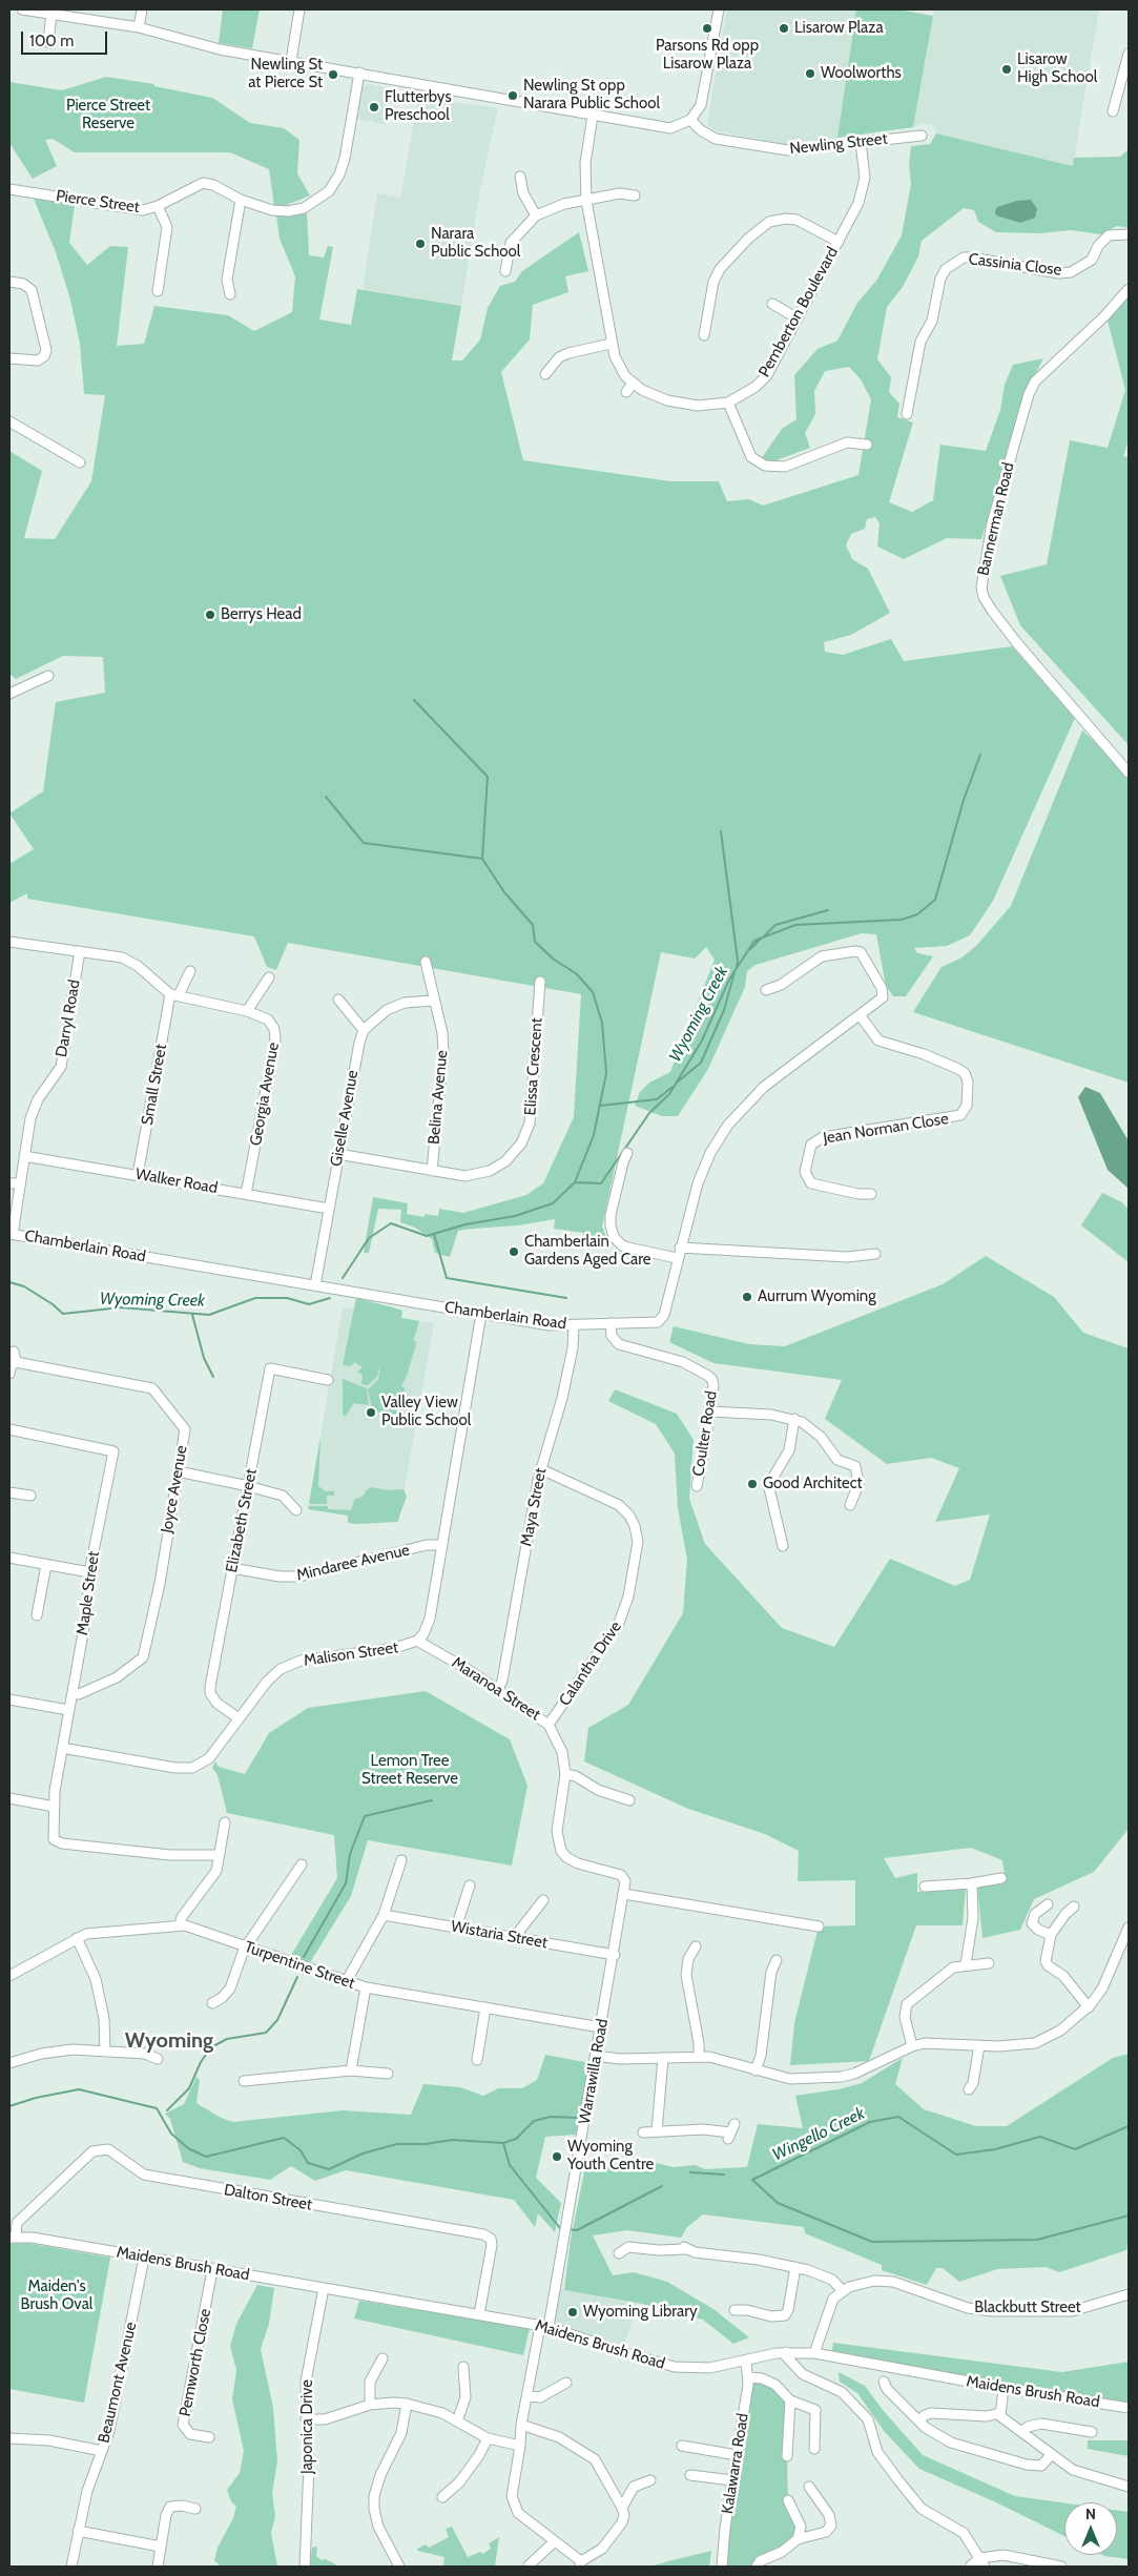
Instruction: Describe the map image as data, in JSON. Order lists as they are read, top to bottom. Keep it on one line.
{"streets":{"street":["Newling Street","Pierce Street","Cassinia Close","Pemberton Boulevard","Bannerman Road","Darryl Road","Elissa Crescent","Small Street","Georgia Avenue","Belina Avenue","Giselle Avenue","Jean Norman Close","Walker Road","Chamberlain Road","Coulter Road","Joyce Avenue","Maya Street","Elizabeth Street","Mindaree Avenue","Maple Street","Malison Street","Calantha Drive","Maranoa Street","Wistaria Street","Turpentine Street","Warrawilla Road","Dalton Street","Maidens Brush Road","Blackbutt Street","Pemworth Close","Beaumont Avenue","Japonica Drive","Kalawarra Road"]},"crossings":[["Newling Street","Pemberton Boulevard"],["Darryl Road","Georgia Avenue"],["Darryl Road","Walker Road"],["Darryl Road","Chamberlain Road"],["Elissa Crescent","Belina Avenue"],["Elissa Crescent","Giselle Avenue"],["Small Street","Georgia Avenue"],["Small Street","Walker Road"],["Georgia Avenue","Walker Road"],["Giselle Avenue","Walker Road"],["Giselle Avenue","Chamberlain Road"],["Jean Norman Close","Chamberlain Road"],["Chamberlain Road","Coulter Road"],["Chamberlain Road","Maya Street"],["Chamberlain Road","Malison Street"],["Joyce Avenue","Maple Street"],["Maya Street","Calantha Drive"],["Maya Street","Maranoa Street"],["Elizabeth Street","Mindaree Avenue"],["Elizabeth Street","Malison Street"],["Mindaree Avenue","Malison Street"],["Maple Street","Malison Street"],["Malison Street","Maranoa Street"],["Calantha Drive","Maranoa Street"],["Maranoa Street","Warrawilla Road"],["Wistaria Street","Warrawilla Road"],["Turpentine Street","Warrawilla Road"],["Warrawilla Road","Maidens Brush Road"],["Dalton Street","Maidens Brush Road"],["Maidens Brush Road","Pemworth Close"],["Maidens Brush Road","Beaumont Avenue"],["Maidens Brush Road","Japonica Drive"],["Maidens Brush Road","Kalawarra Road"]],"districts":["Wyoming"],"water":["Wyoming Creek","Wingello Creek"],"parks":["Pierce Street Reserve","Lemon Tree Street Reserve","Maiden's Brush Oval"],"places":["Parsons Rd opp Lisarow Plaza","Lisarow Plaza","Lisarow High School","Woolworths","Newling St at Pierce St","Newling St opp Narara Public School","Flutterbys Preschool","Narara Public School","Berrys Head","Chamberlain Gardens Aged Care","Aurrum Wyoming","Valley View Public School","Good Architect","Wyoming Youth Centre","Wyoming Library"],"scale_bar":"100 m","north":"top"}
